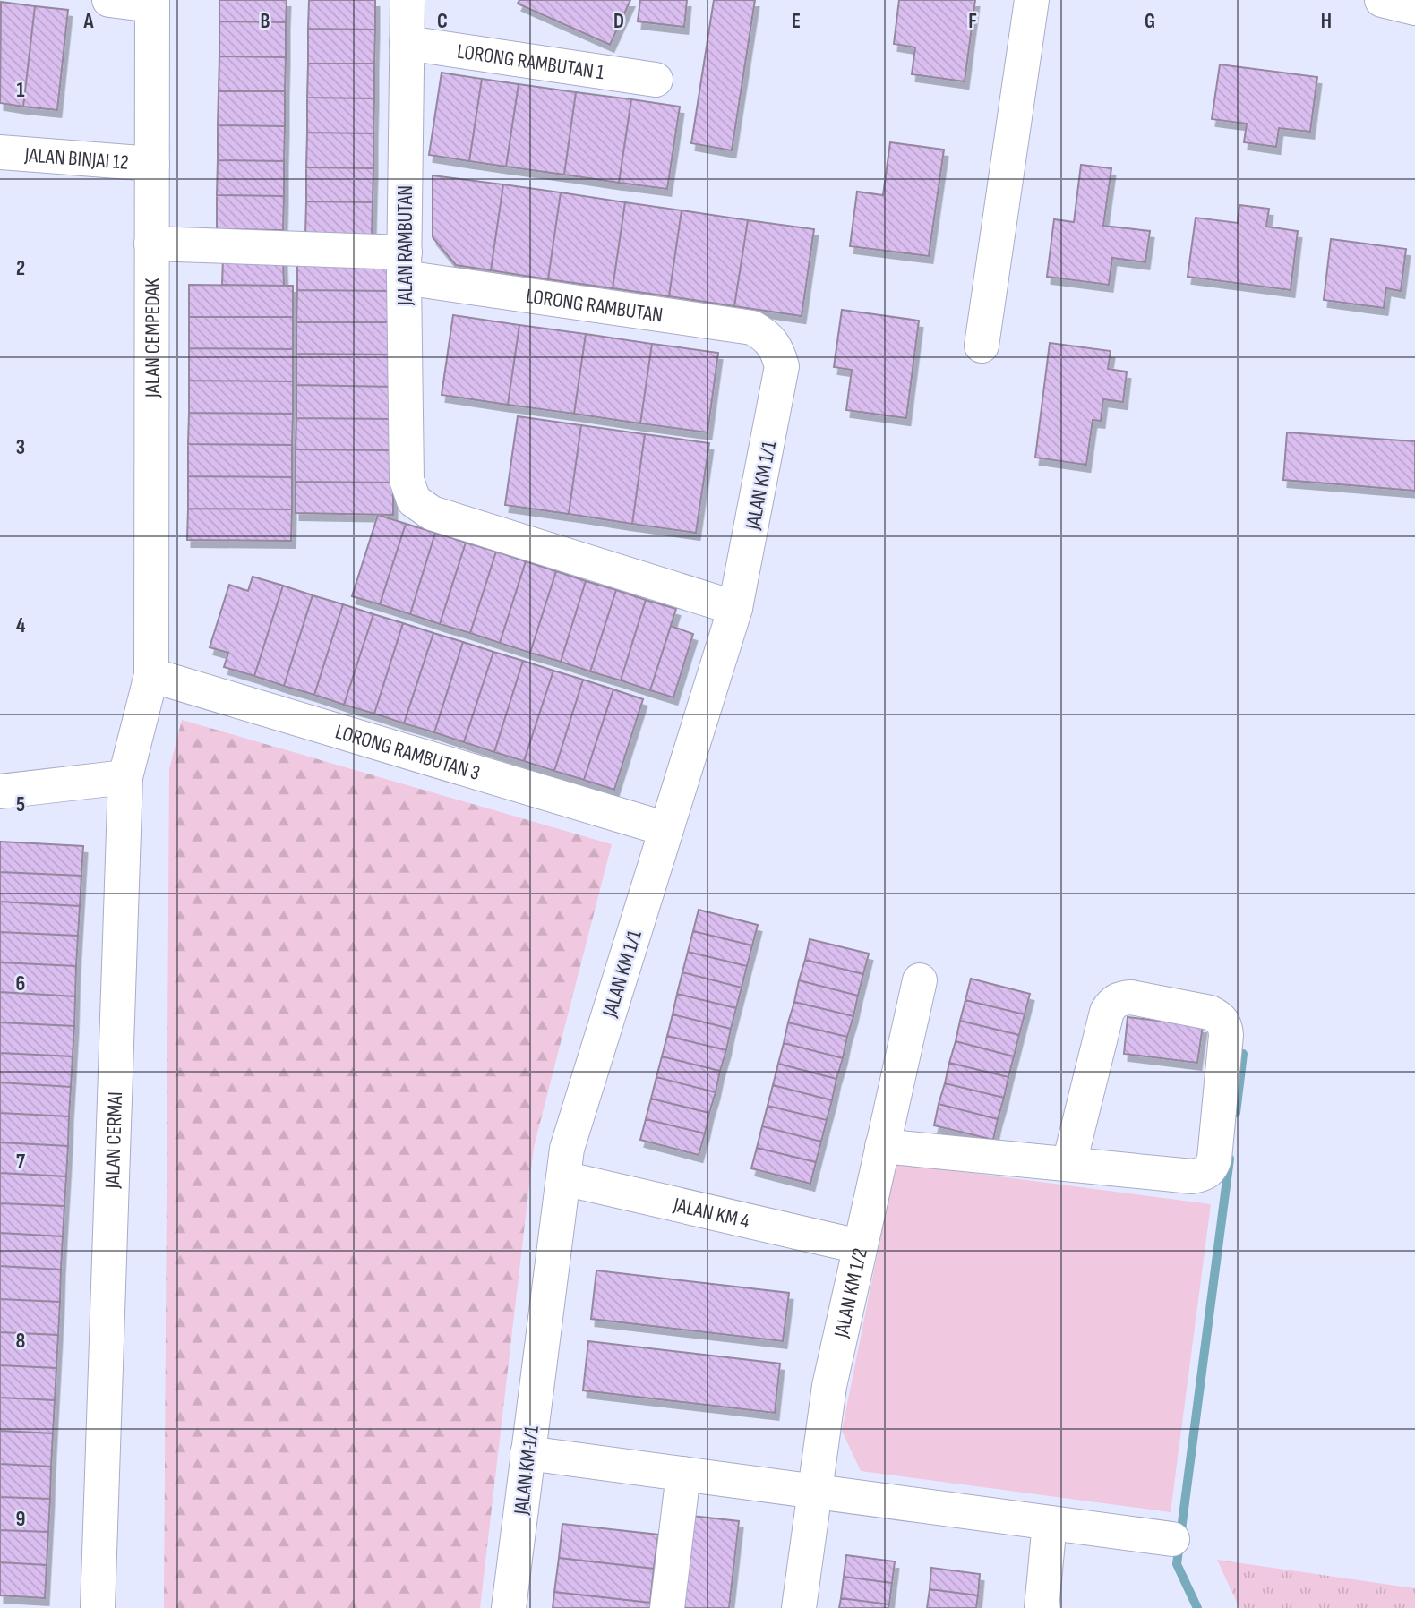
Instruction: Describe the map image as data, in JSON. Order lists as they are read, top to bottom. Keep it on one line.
{"streets":{"street":["LORONG RAMBUTAN 1","JALAN BINJAI 12","JALAN RAMBUTAN","LORONG RAMBUTAN","JALAN CEMPEDAK","JALAN KM 1/1","LORONG RAMBUTAN 3","JALAN CERMAI","JALAN KM 4","JALAN KM 1/2"]},"crossings":[["LORONG RAMBUTAN 1","JALAN RAMBUTAN"],["JALAN BINJAI 12","JALAN CEMPEDAK"],["JALAN RAMBUTAN","LORONG RAMBUTAN"],["JALAN RAMBUTAN","JALAN KM 1/1"],["LORONG RAMBUTAN","JALAN CEMPEDAK"],["LORONG RAMBUTAN","JALAN KM 1/1"],["JALAN CEMPEDAK","LORONG RAMBUTAN 3"],["JALAN CEMPEDAK","JALAN CERMAI"],["JALAN KM 1/1","LORONG RAMBUTAN 3"],["JALAN KM 1/1","JALAN KM 4"],["LORONG RAMBUTAN 3","JALAN CERMAI"],["JALAN KM 4","JALAN KM 1/2"]],"grid":{"columns":["A","B","C","D","E","F","G","H"],"rows":["1","2","3","4","5","6","7","8","9"]}}
